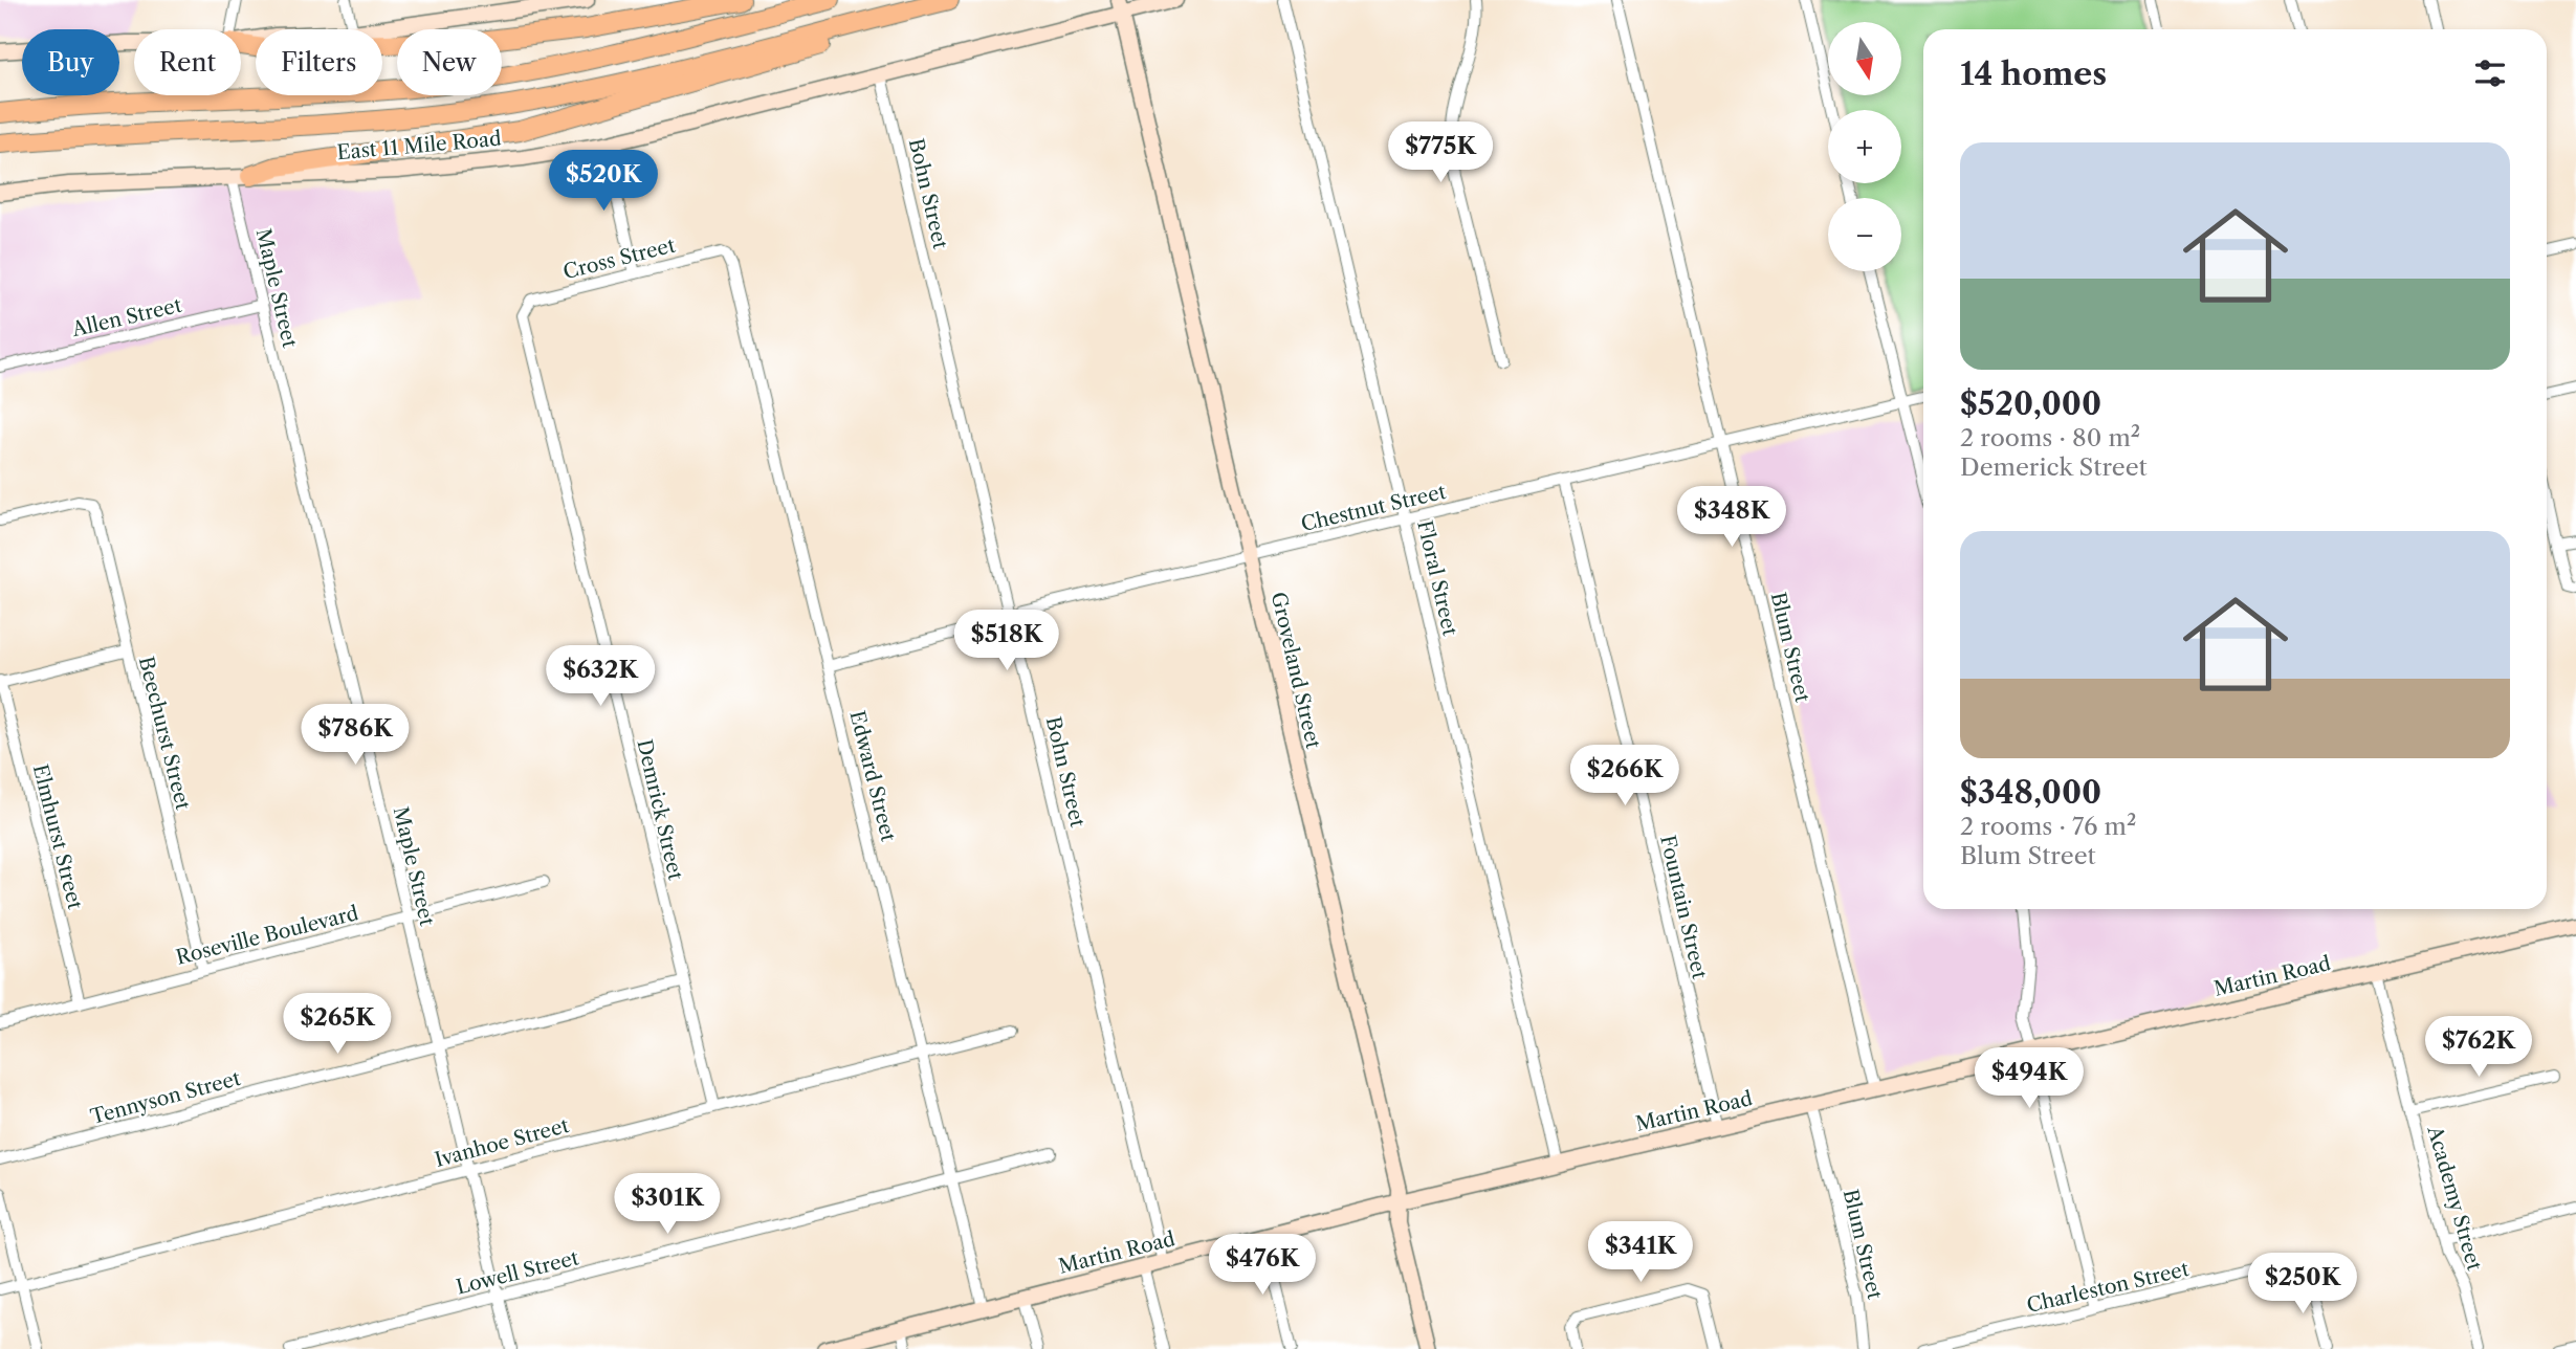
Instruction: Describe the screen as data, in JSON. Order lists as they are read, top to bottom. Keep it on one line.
{"streets":{"street":["East 11 Mile Road","Bohn Street","Cross Street","Maple Street","Allen Street","Chestnut Street","Floral Street","Blum Street","Groveland Street","Beechurst Street","Edward Street","Demrick Street","Elmhurst Street","Fountain Street","Roseville Boulevard","Martin Road","Tennyson Street","Ivanhoe Street","Academy Street","Lowell Street","Charleston Street"]},"crossings":[["East 11 Mile Road","Bohn Street"],["East 11 Mile Road","Maple Street"],["East 11 Mile Road","Groveland Street"],["Bohn Street","Chestnut Street"],["Bohn Street","Martin Road"],["Cross Street","Edward Street"],["Cross Street","Demrick Street"],["Maple Street","Allen Street"],["Maple Street","Roseville Boulevard"],["Maple Street","Tennyson Street"],["Maple Street","Ivanhoe Street"],["Maple Street","Lowell Street"],["Chestnut Street","Floral Street"],["Chestnut Street","Blum Street"],["Chestnut Street","Groveland Street"],["Chestnut Street","Edward Street"],["Chestnut Street","Fountain Street"],["Floral Street","Martin Road"],["Blum Street","Martin Road"],["Groveland Street","Martin Road"],["Beechurst Street","Roseville Boulevard"],["Edward Street","Martin Road"],["Edward Street","Ivanhoe Street"],["Edward Street","Lowell Street"],["Demrick Street","Tennyson Street"],["Demrick Street","Ivanhoe Street"],["Elmhurst Street","Roseville Boulevard"],["Fountain Street","Martin Road"],["Martin Road","Academy Street"]],"north":"bottom","page":{"map_buttons":["+","−"],"chip":["Buy","Rent","Filters","New"],"heading":"14 homes","list":[{"name":"$520,000","note":"2 rooms · 80 m² · Demerick Street"},{"name":"$348,000","note":"2 rooms · 76 m² · Blum Street"}],"price":["$775K","$520K","$348K","$518K","$632K","$786K","$266K","$265K","$762K","$494K","$301K","$341K","$476K","$250K"]}}
